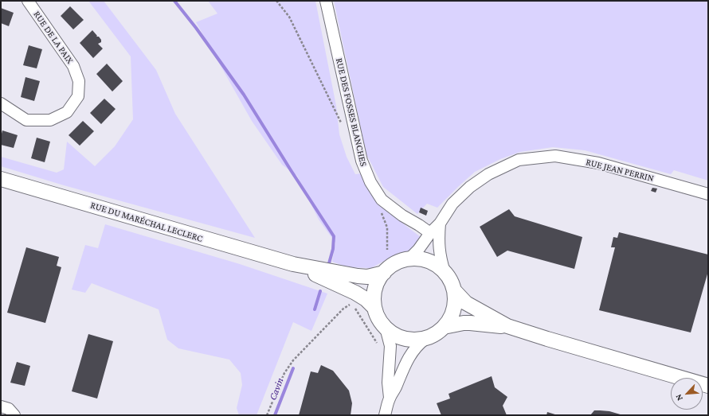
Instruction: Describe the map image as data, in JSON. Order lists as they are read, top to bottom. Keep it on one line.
{"streets":{"main road":["RUE DU MARÉCHAL LECLERC"],"street":["RUE DE LA PAIX","RUE DES FOSSES BLANCHES","RUE JEAN PERRIN"]},"crossings":[["RUE DES FOSSES BLANCHES","RUE JEAN PERRIN"],["RUE JEAN PERRIN","RUE DU MARÉCHAL LECLERC"]],"water":["Cavin"],"north":"bottom left"}
